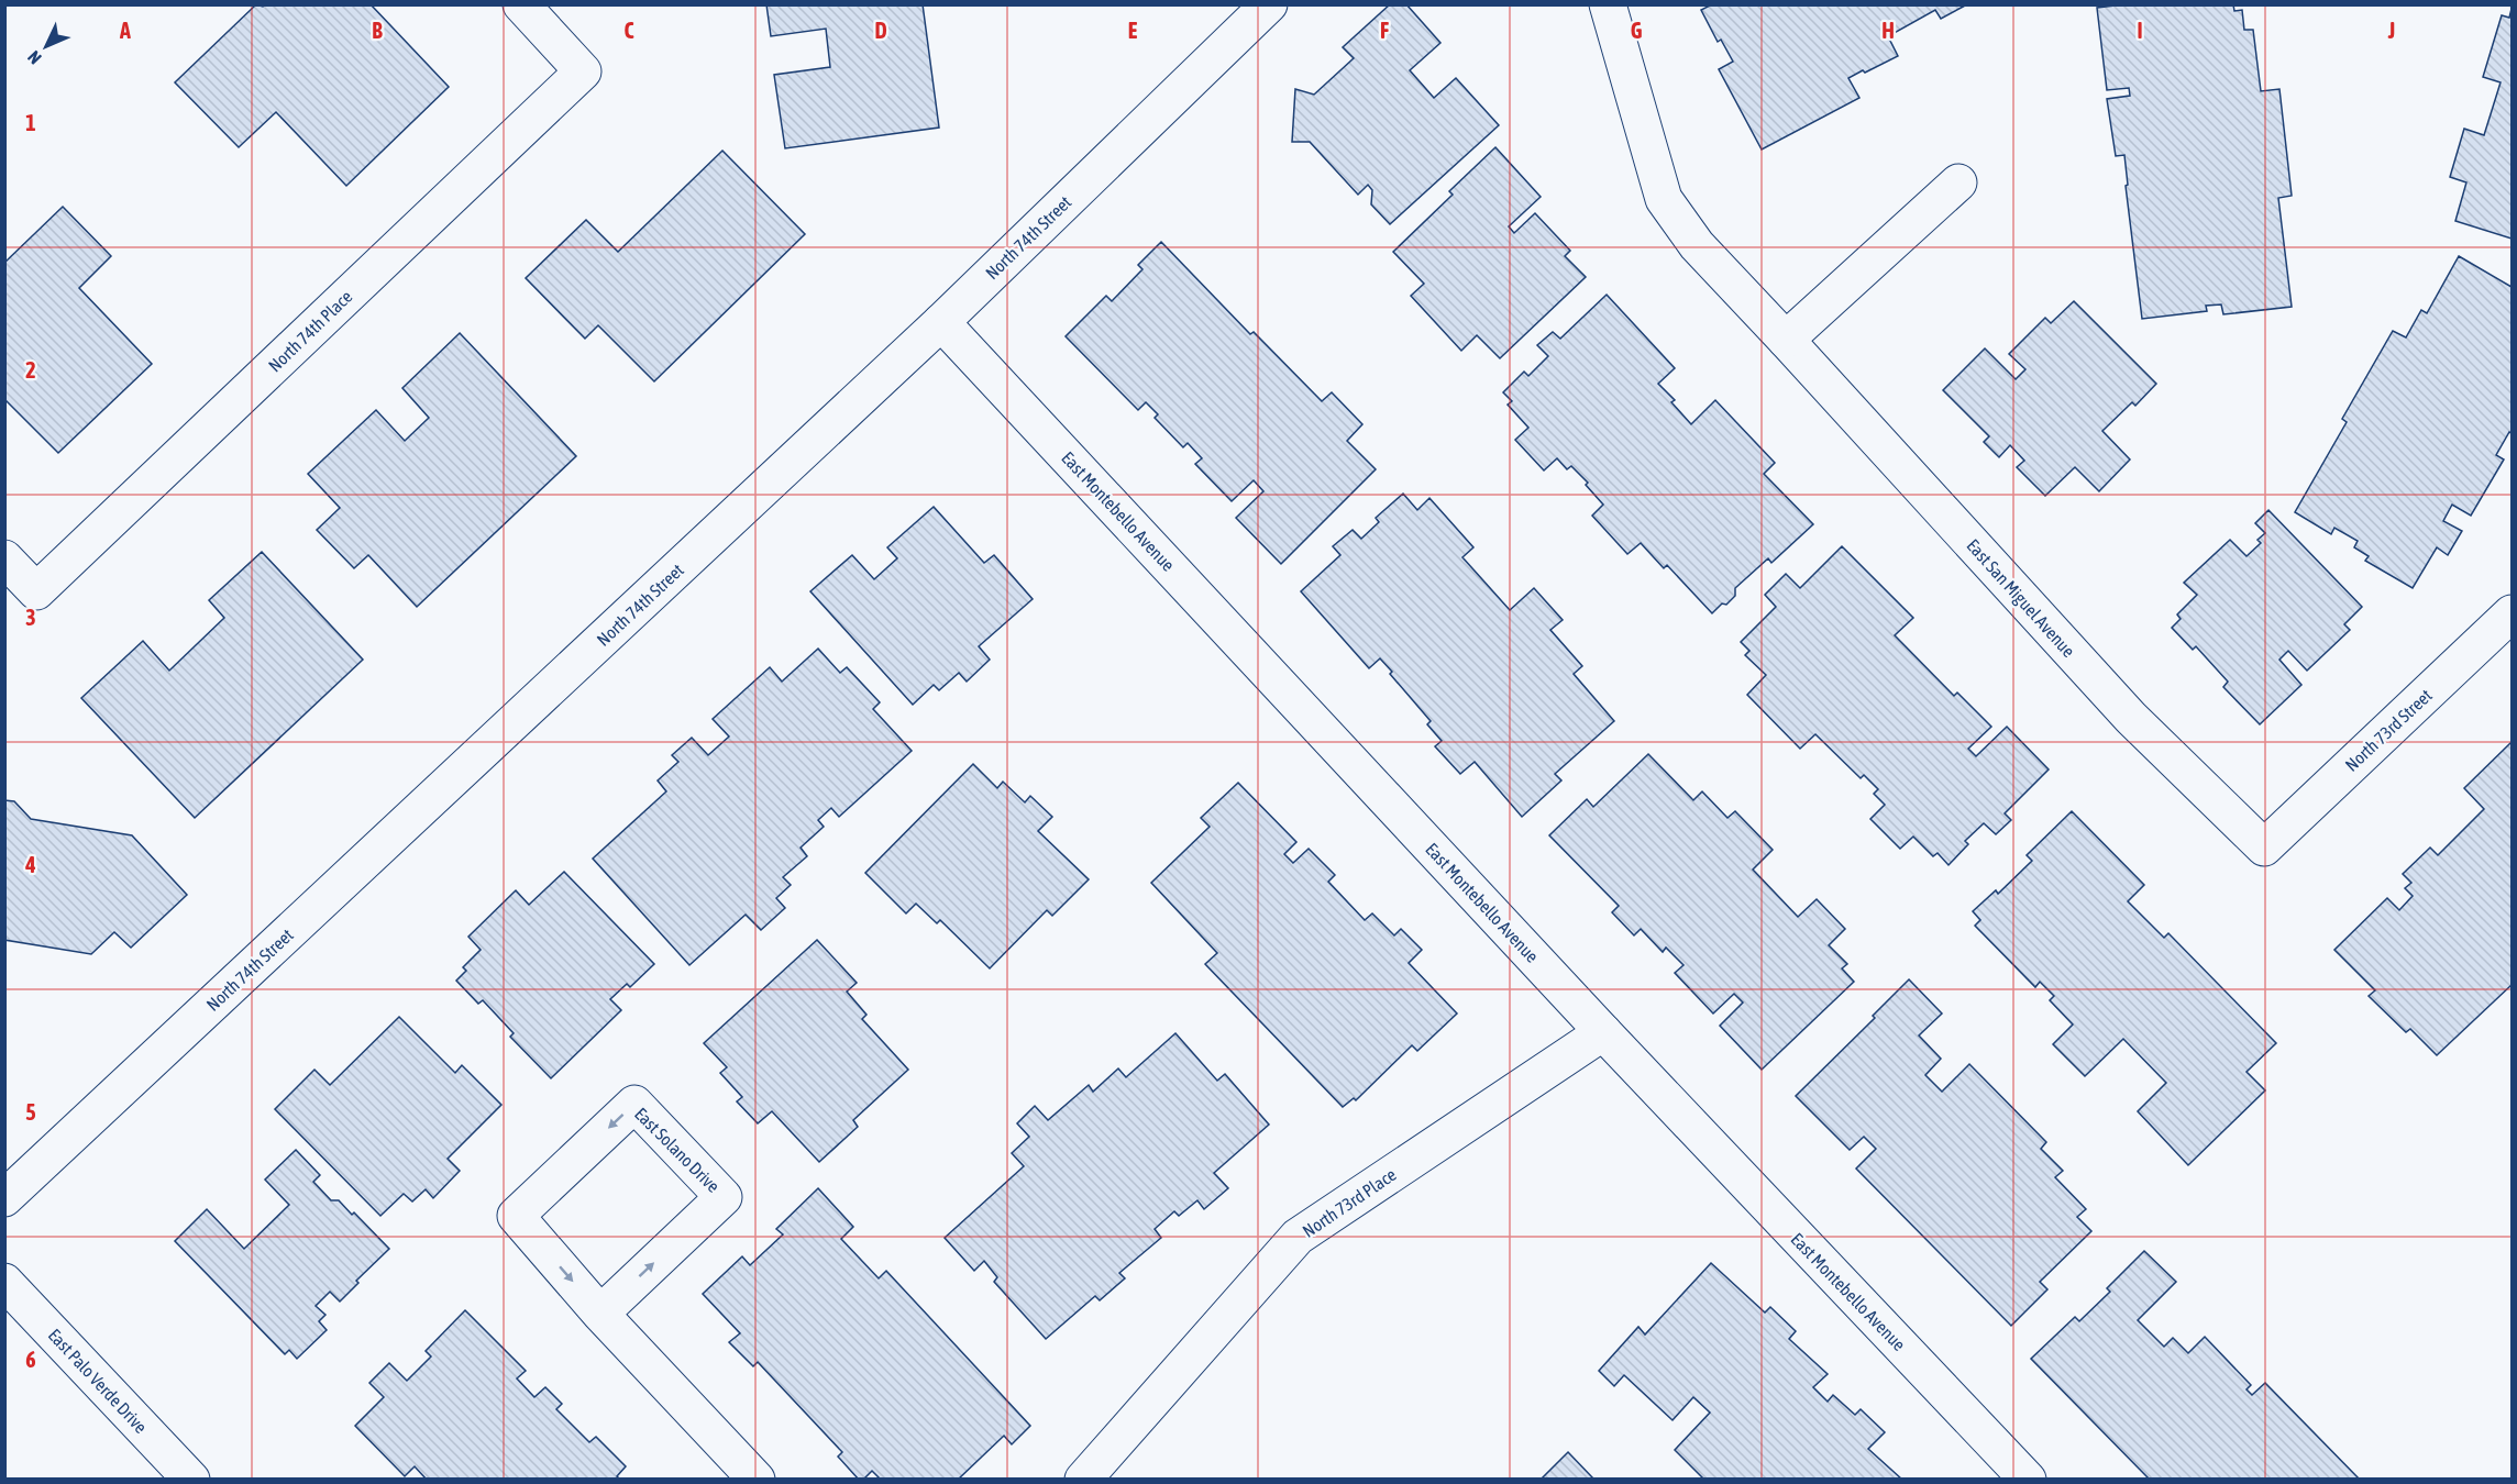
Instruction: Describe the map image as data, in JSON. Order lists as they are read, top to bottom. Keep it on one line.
{"streets":{"street":["North 74th Street","North 74th Place","East Montebello Avenue","East San Miguel Avenue","North 73rd Street","East Solano Drive","North 73rd Place","East Palo Verde Drive"]},"crossings":[["North 74th Street","East Montebello Avenue"],["East Montebello Avenue","North 73rd Place"],["East San Miguel Avenue","North 73rd Street"]],"north":"bottom left","grid":{"columns":["A","B","C","D","E","F","G","H","I","J"],"rows":["1","2","3","4","5","6"]}}
